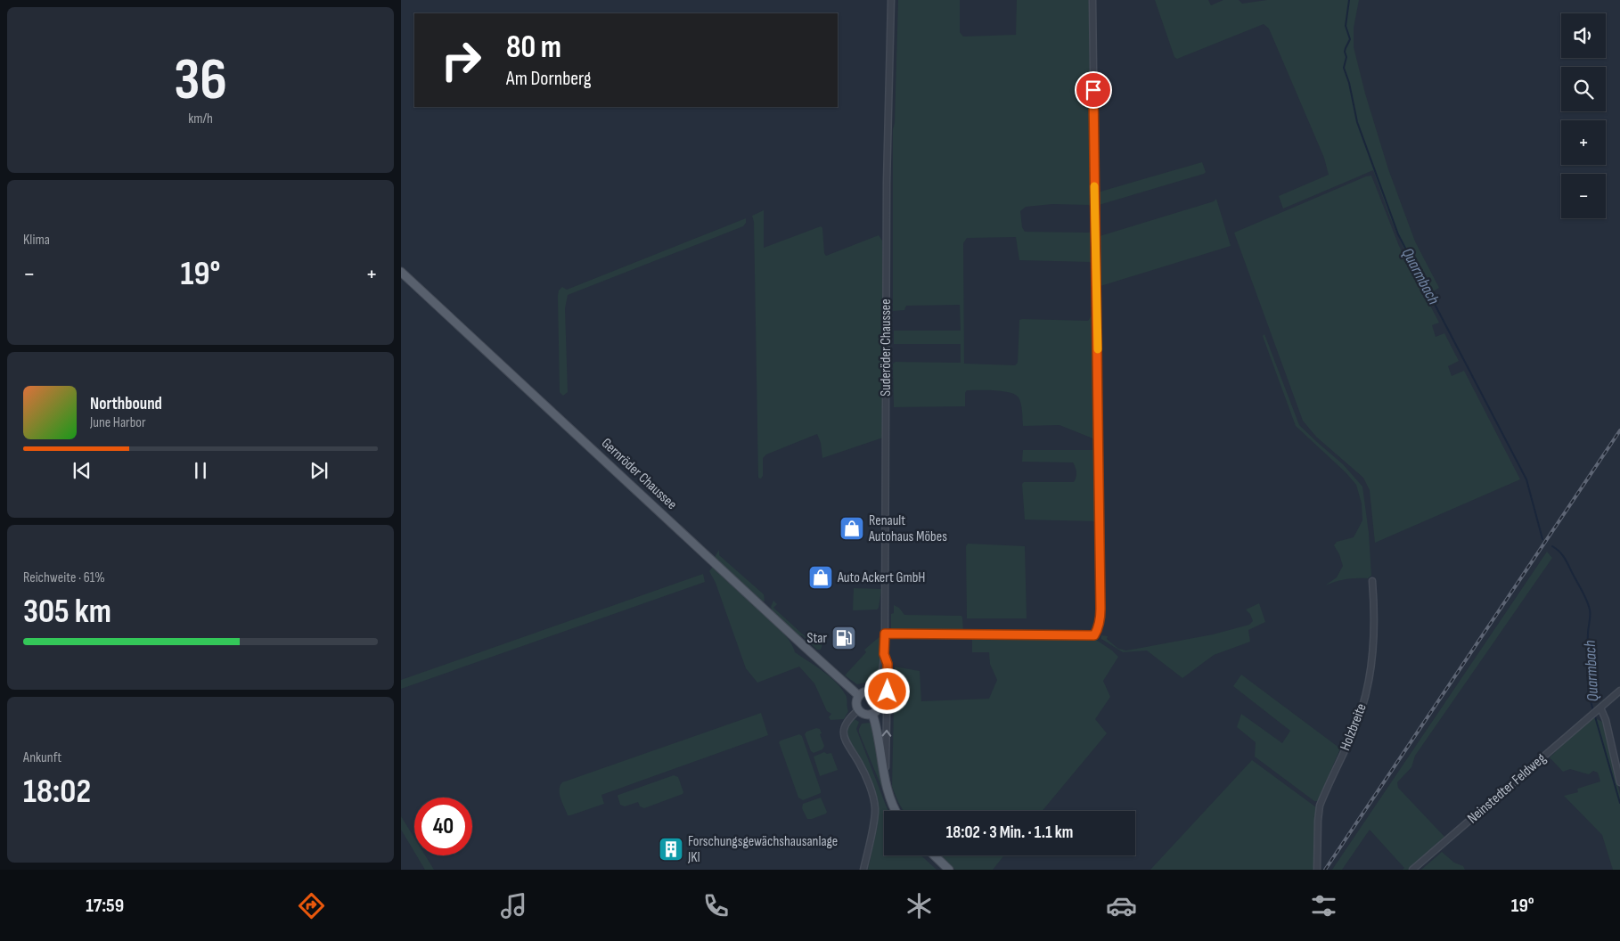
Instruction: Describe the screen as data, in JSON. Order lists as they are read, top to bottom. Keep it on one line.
{"streets":{"main road":["Gernröder Chaussee"],"street":["Suderöder Chaussee","Holzbreite","Neinstedter Feldweg"]},"crossings":[["Suderöder Chaussee","Gernröder Chaussee"]],"water":["Quarmbach"],"places":{"shop":["Renault Autohaus Möbes","Auto Ackert GmbH"],"fuel station":["Star"],"building":["Forschungsgewächshausanlage JKI"]},"page":{"tile":[["36","km/h"],"Klima",["Reichweite · 61%","305 km"],["Ankunft","18:02"]],"map_buttons":["+","−"],"turn":["80 m","Am Dornberg"],"heat":["−","19°","+"],"song":["Northbound","June Harbor"],"limit":"40","trip":"18:02 · 3 Min. · 1.1 km","tabs":["17:59","19°"]}}
